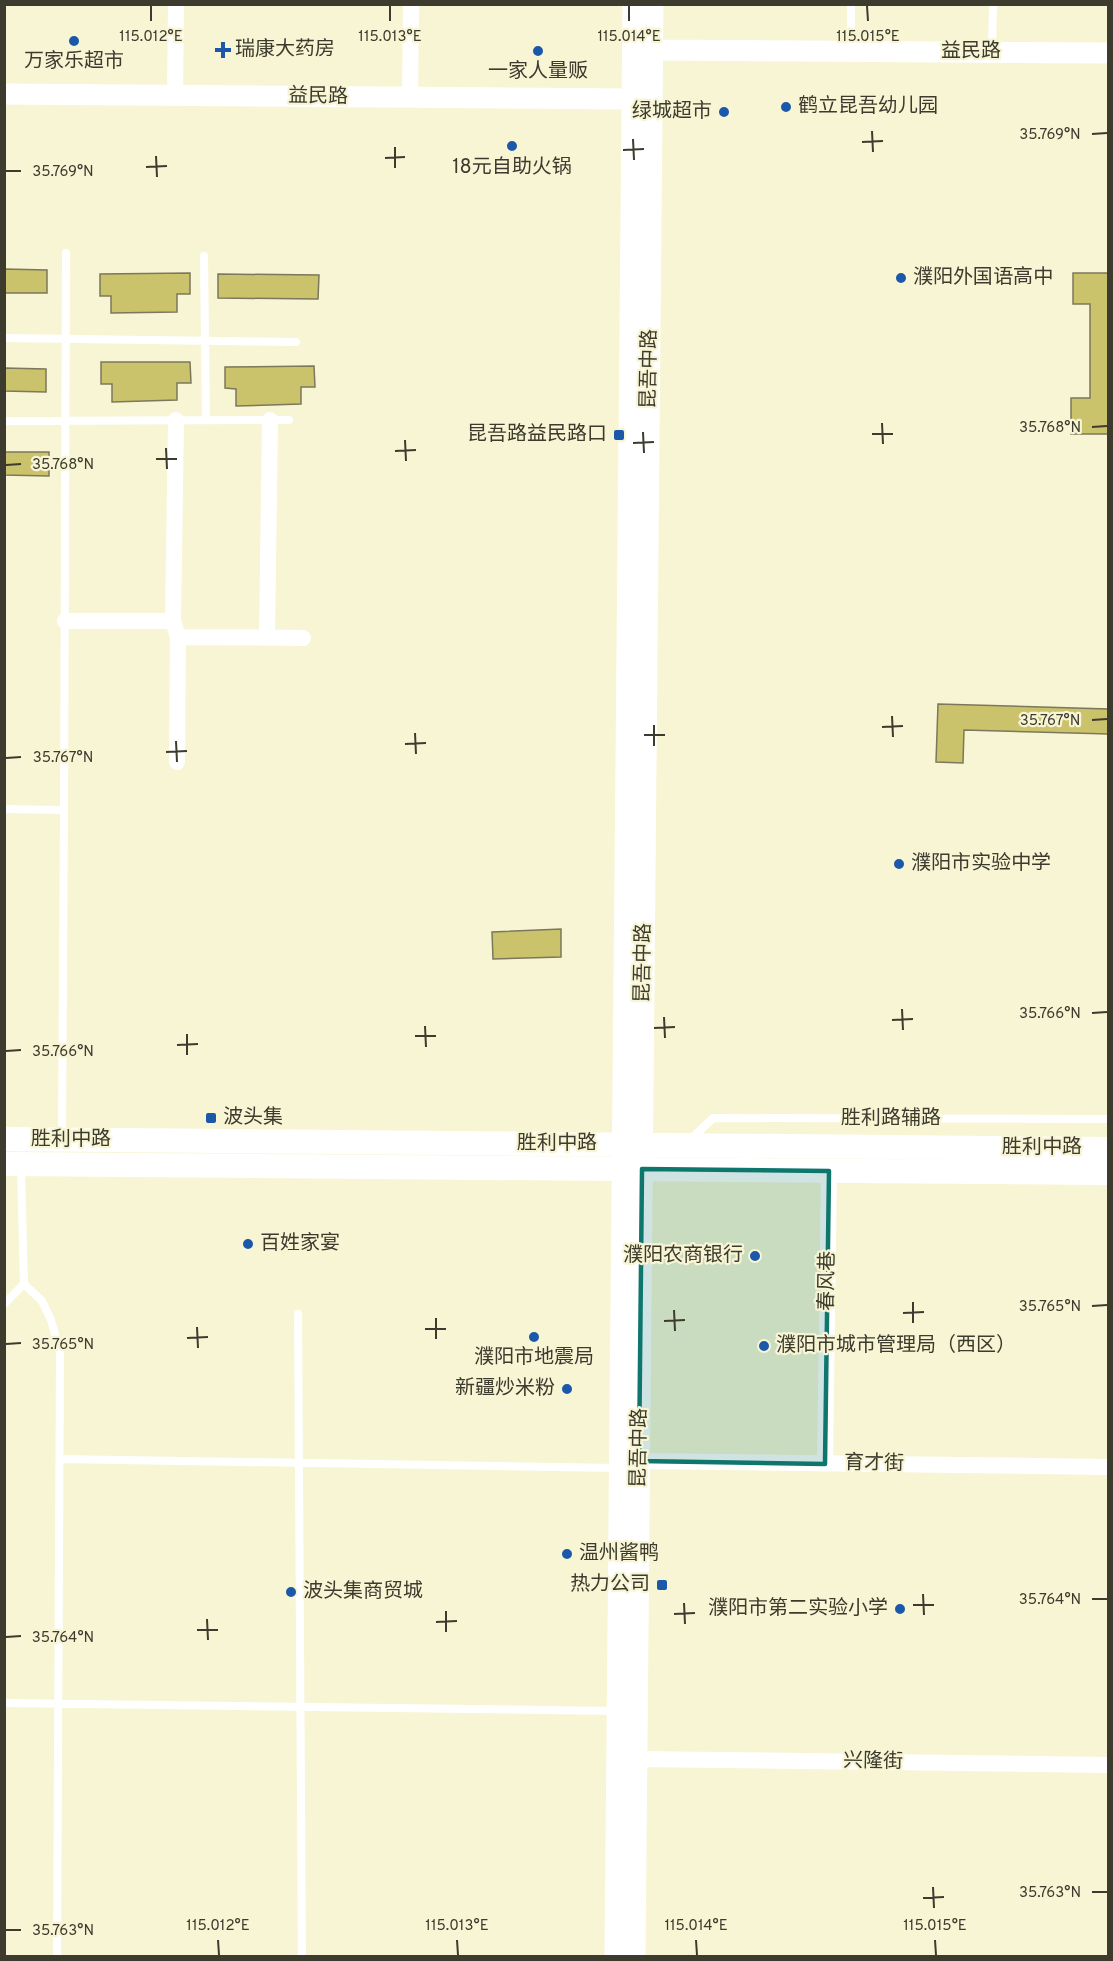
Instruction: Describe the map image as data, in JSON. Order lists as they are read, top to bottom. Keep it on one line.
{"streets":{"main road":["胜利中路"],"street":["益民路","昆吾中路","春风巷","育才街","兴隆街"],"lane":["胜利路辅路"]},"crossings":[["益民路","昆吾中路"],["昆吾中路","胜利中路"],["昆吾中路","育才街"],["昆吾中路","兴隆街"],["胜利路辅路","胜利中路"],["胜利中路","春风巷"],["春风巷","育才街"]],"places":{"other":["万家乐超市","一家人量贩","鹤立昆吾幼儿园","绿城超市","18元自助火锅","濮阳外国语高中","濮阳市实验中学","百姓家宴","濮阳农商银行","濮阳市地震局","濮阳市城市管理局（西区）","新疆炒米粉","温州酱鸭","波头集商贸城","濮阳市第二实验小学"],"health":["瑞康大药房"],"transit":["昆吾路益民路口","波头集","热力公司"]},"coordinates":["115.012°E","115.013°E","115.014°E","115.015°E","35.769°N","35.768°N","35.767°N","35.766°N","35.765°N","35.764°N","35.763°N"]}
